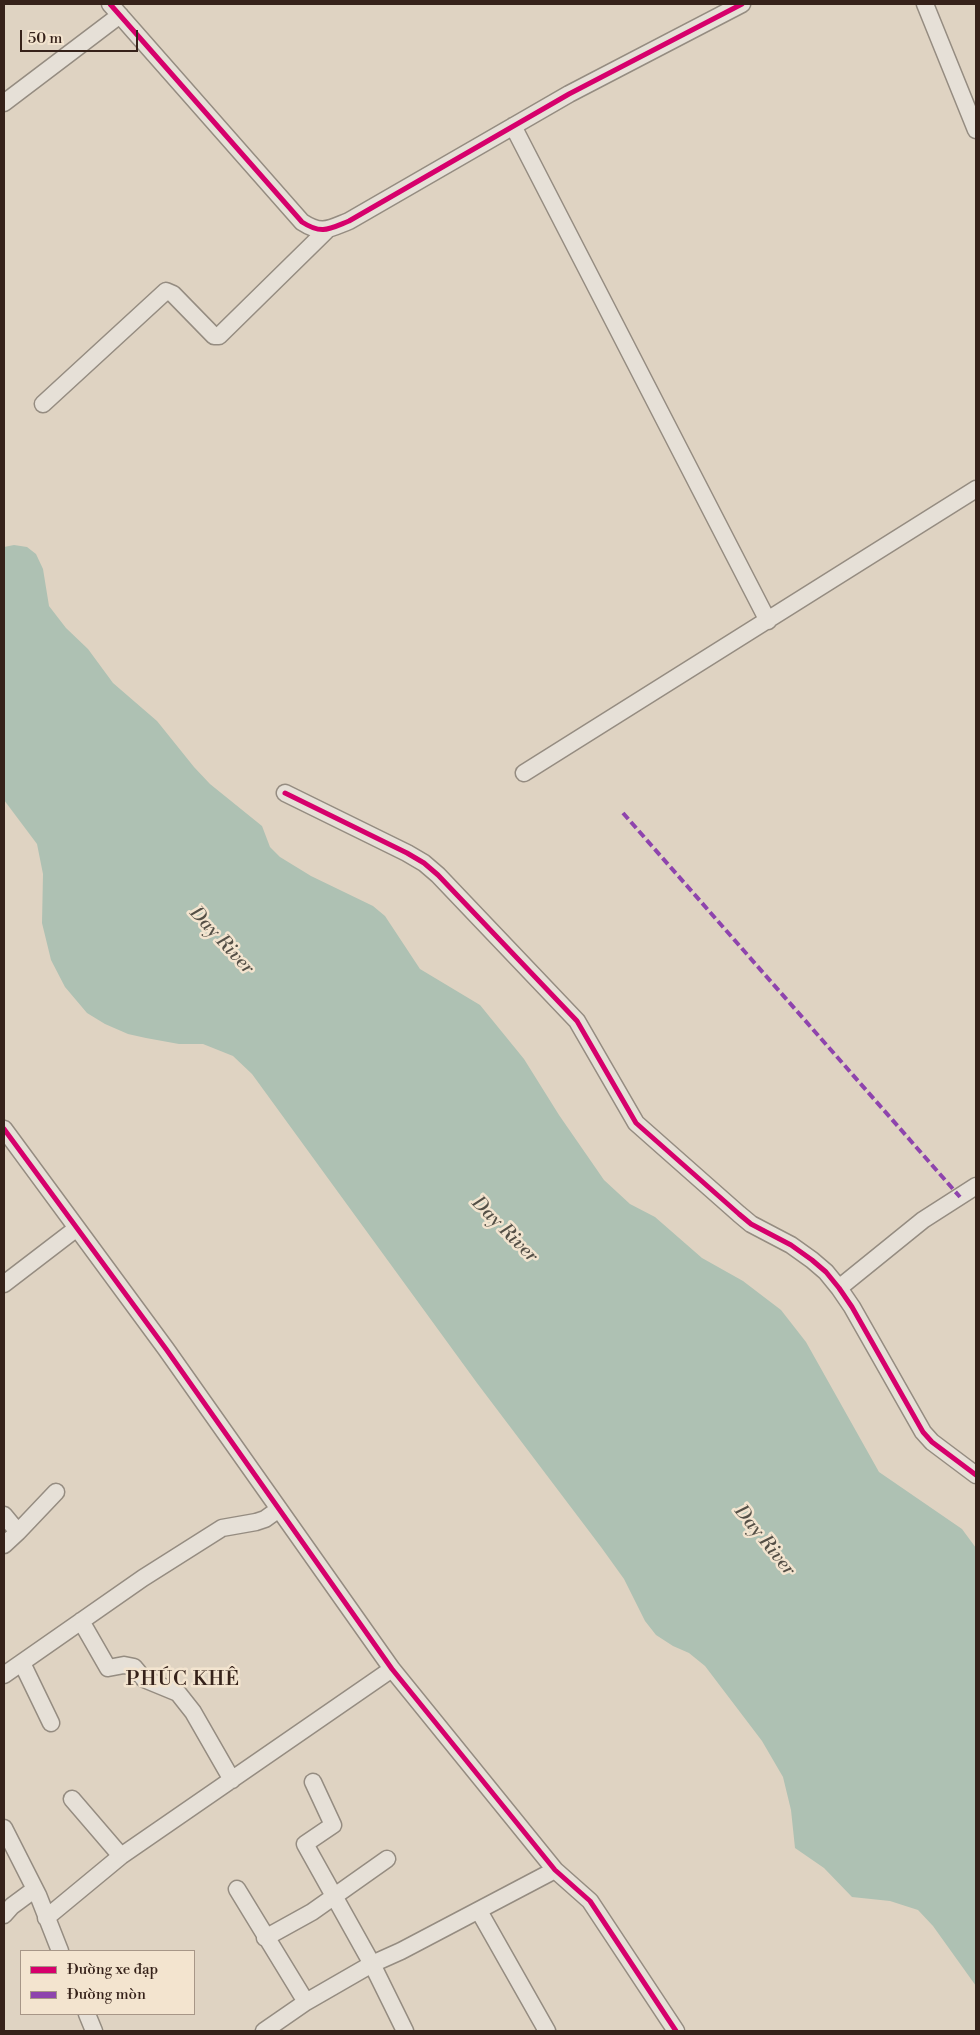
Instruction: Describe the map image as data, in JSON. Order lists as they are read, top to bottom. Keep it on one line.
{"districts":["PHÚC KHÊ"],"water":["Day River"],"legend":["Đường xe đạp","Đường mòn"],"scale_bar":"50 m"}
